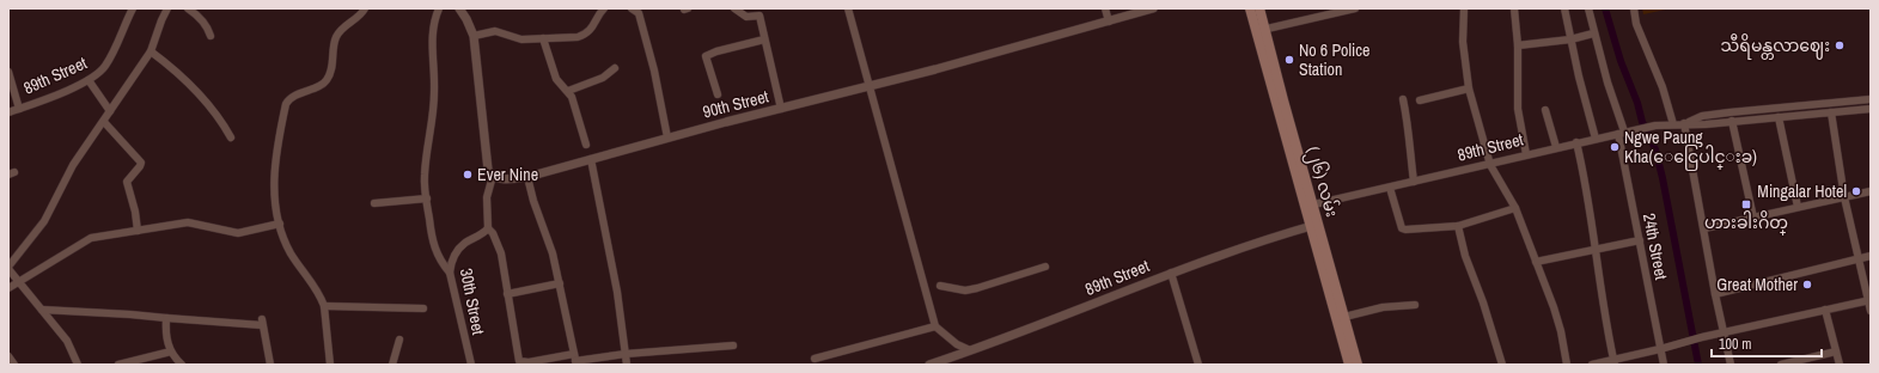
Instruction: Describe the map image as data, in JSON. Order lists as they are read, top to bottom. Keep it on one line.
{"streets":{"main road":["(၂၆) လမ်း"],"street":["89th Street","90th Street","24th Street","30th Street"]},"crossings":[["89th Street","(၂၆) လမ်း"],["89th Street","24th Street"]],"places":{"other":["သီရိမန္တလာဈေး","No 6 Police Station","Ngwe Paung Kha(ေငြေပါင္းခ)","Ever Nine","Mingalar Hotel","Great Mother"],"transit":["ဟားခါးဂိတ္"]},"scale_bar":"100 m"}
